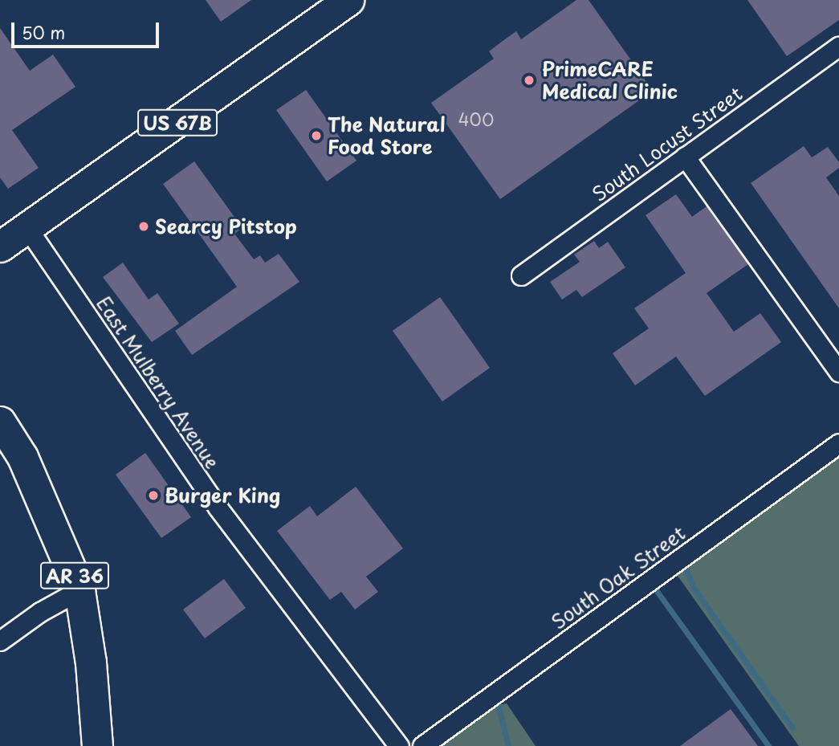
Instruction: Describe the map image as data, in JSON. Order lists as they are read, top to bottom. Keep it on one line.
{"streets":{"main road":["US 67B","AR 36"],"street":["South Locust Street","East Mulberry Avenue","South Oak Street"]},"crossings":[["US 67B","East Mulberry Avenue"]],"places":["PrimeCARE Medical Clinic","The Natural Food Store","Searcy Pitstop","Burger King"],"house_numbers":["400"],"scale_bar":"50 m"}
